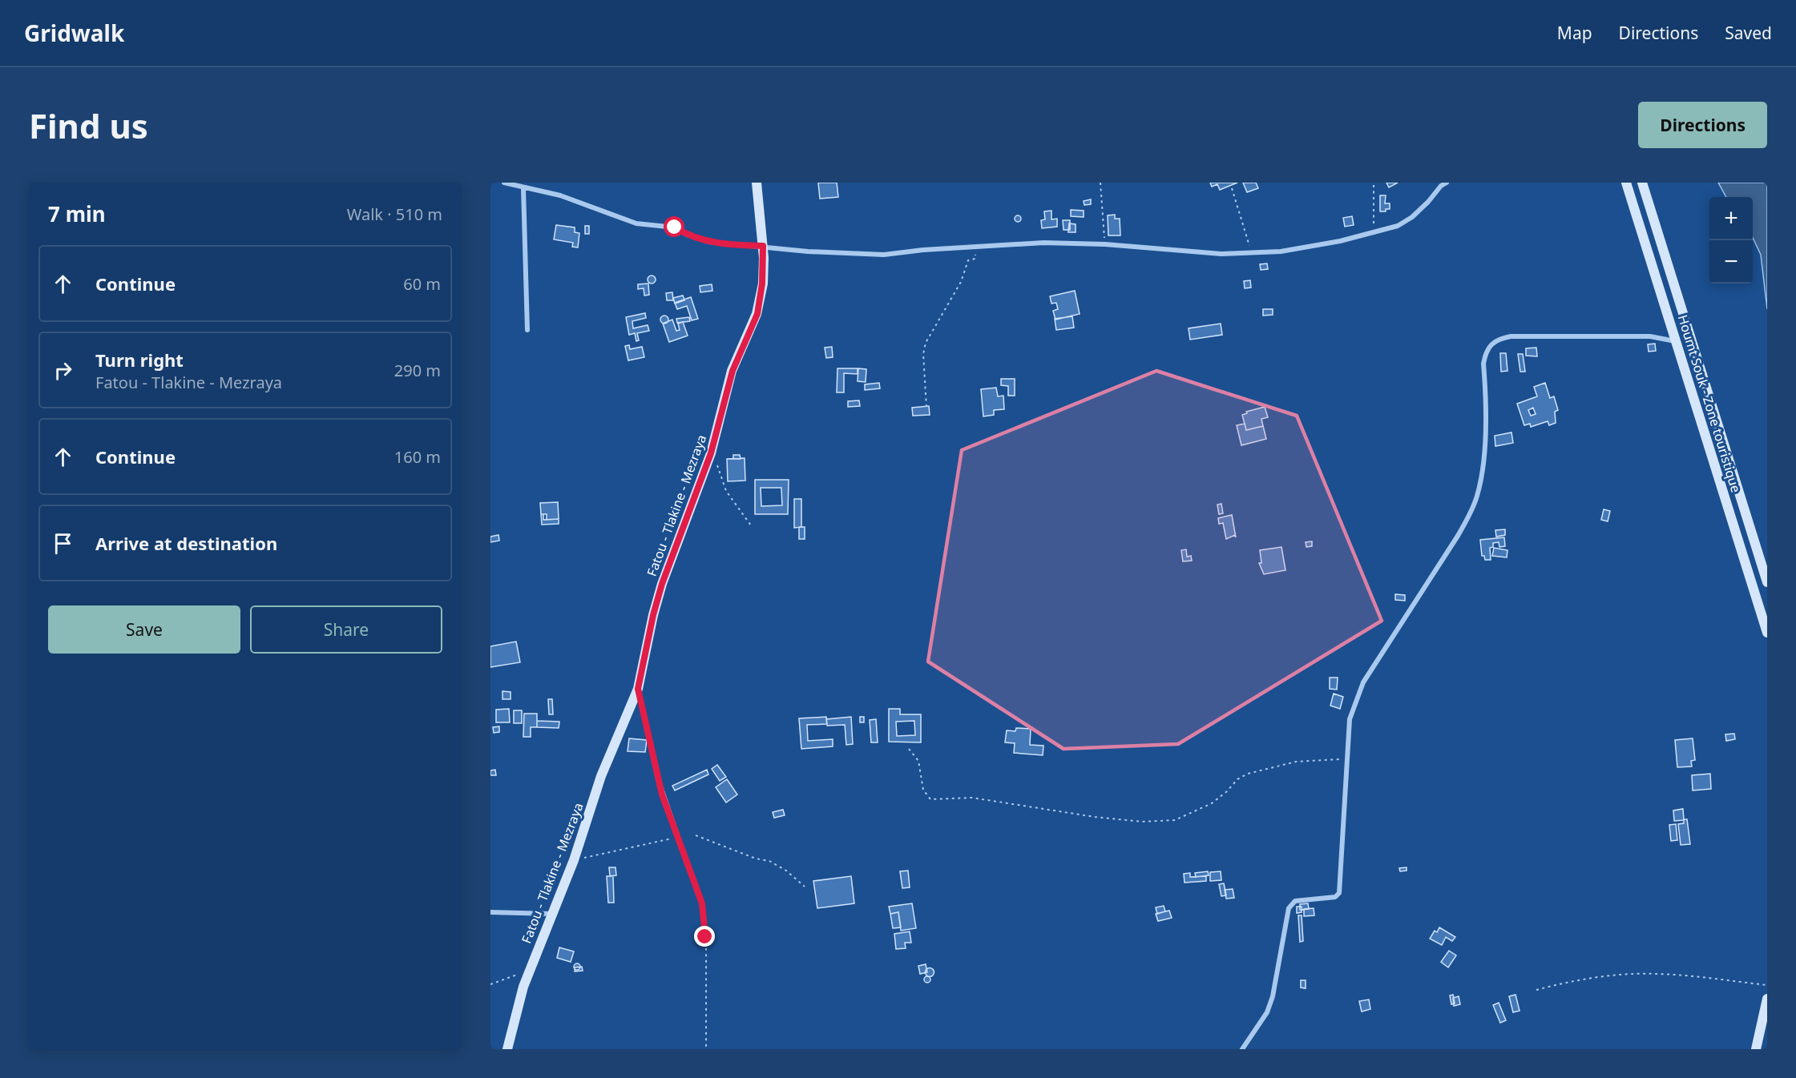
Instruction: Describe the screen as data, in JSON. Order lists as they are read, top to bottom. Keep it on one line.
{"streets":{"main road":["Houmt Souk - Zone touristique","Fatou - Tlakine - Mezraya"]},"page":{"header":"Gridwalk","nav":["Map","Directions","Saved"],"buttons":["Directions",["Save","Share"]],"title":"Find us","heading":["7 min","Walk · 510 m"],"map_buttons":["+","−"],"list":[["Continue","60 m"],["Turn right","Fatou - Tlakine - Mezraya","290 m"],["Continue","160 m"],"Arrive at destination"]}}
